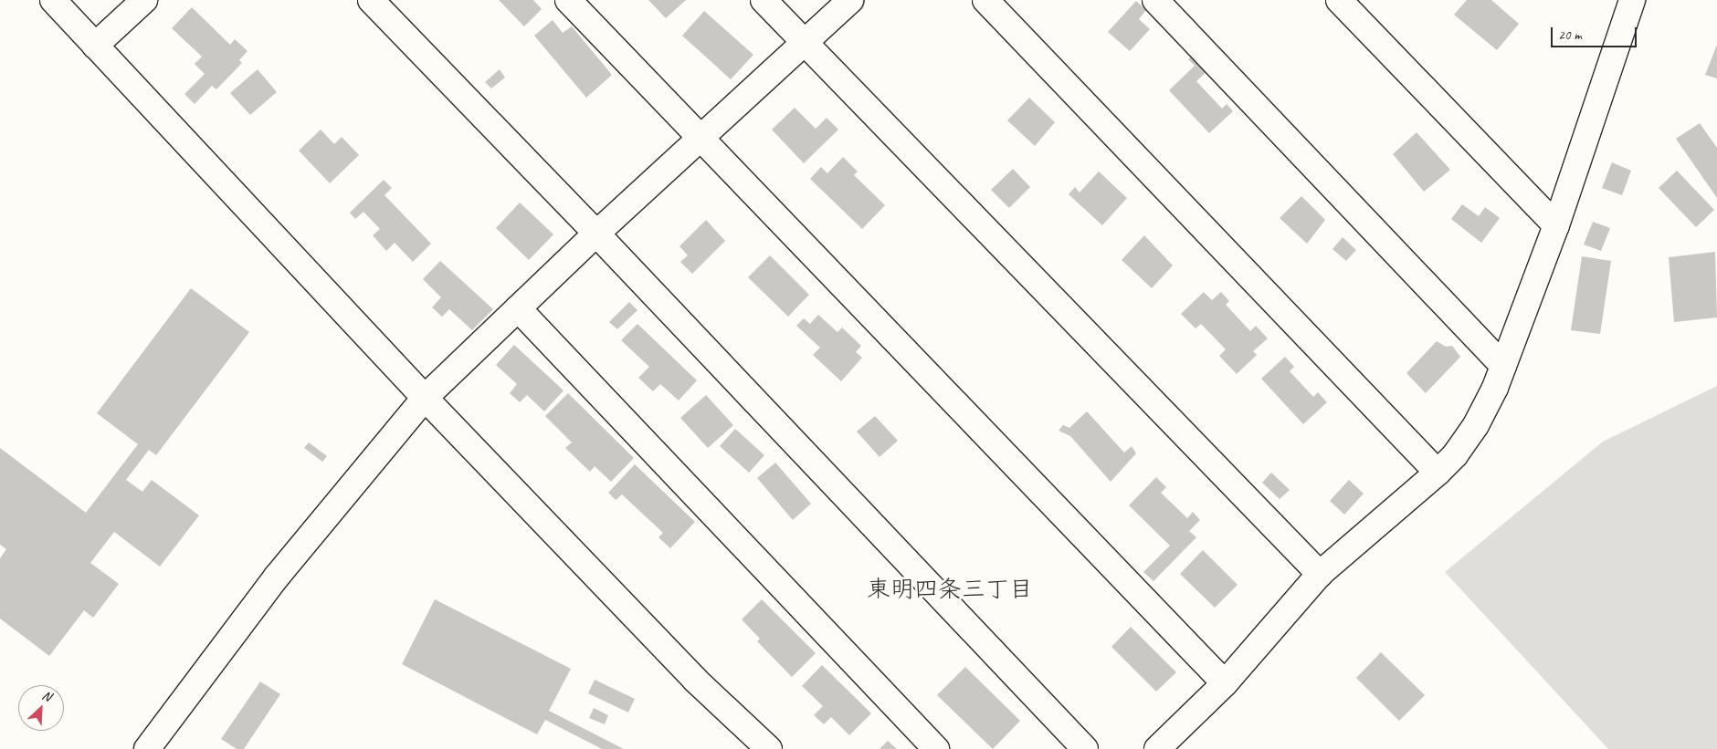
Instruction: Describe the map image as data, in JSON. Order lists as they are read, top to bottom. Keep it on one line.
{"districts":["東明四条三丁目"],"scale_bar":"20 m","north":"top right"}
